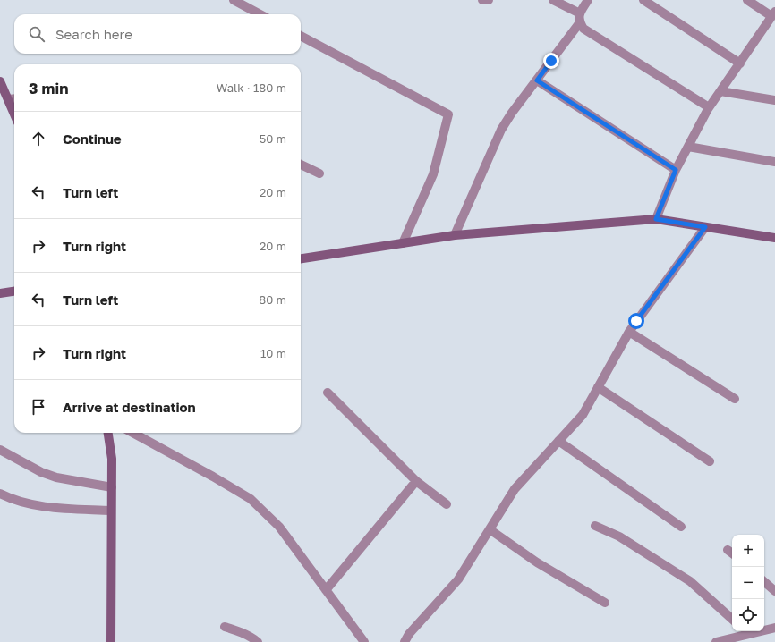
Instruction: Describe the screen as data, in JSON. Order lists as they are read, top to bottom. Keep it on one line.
{"page":{"search":"Search here","heading":["3 min","Walk · 180 m"],"list":[["Continue","50 m"],["Turn left","20 m"],["Turn right","20 m"],["Turn left","80 m"],["Turn right","10 m"],"Arrive at destination"],"map_buttons":["+","−"]}}
